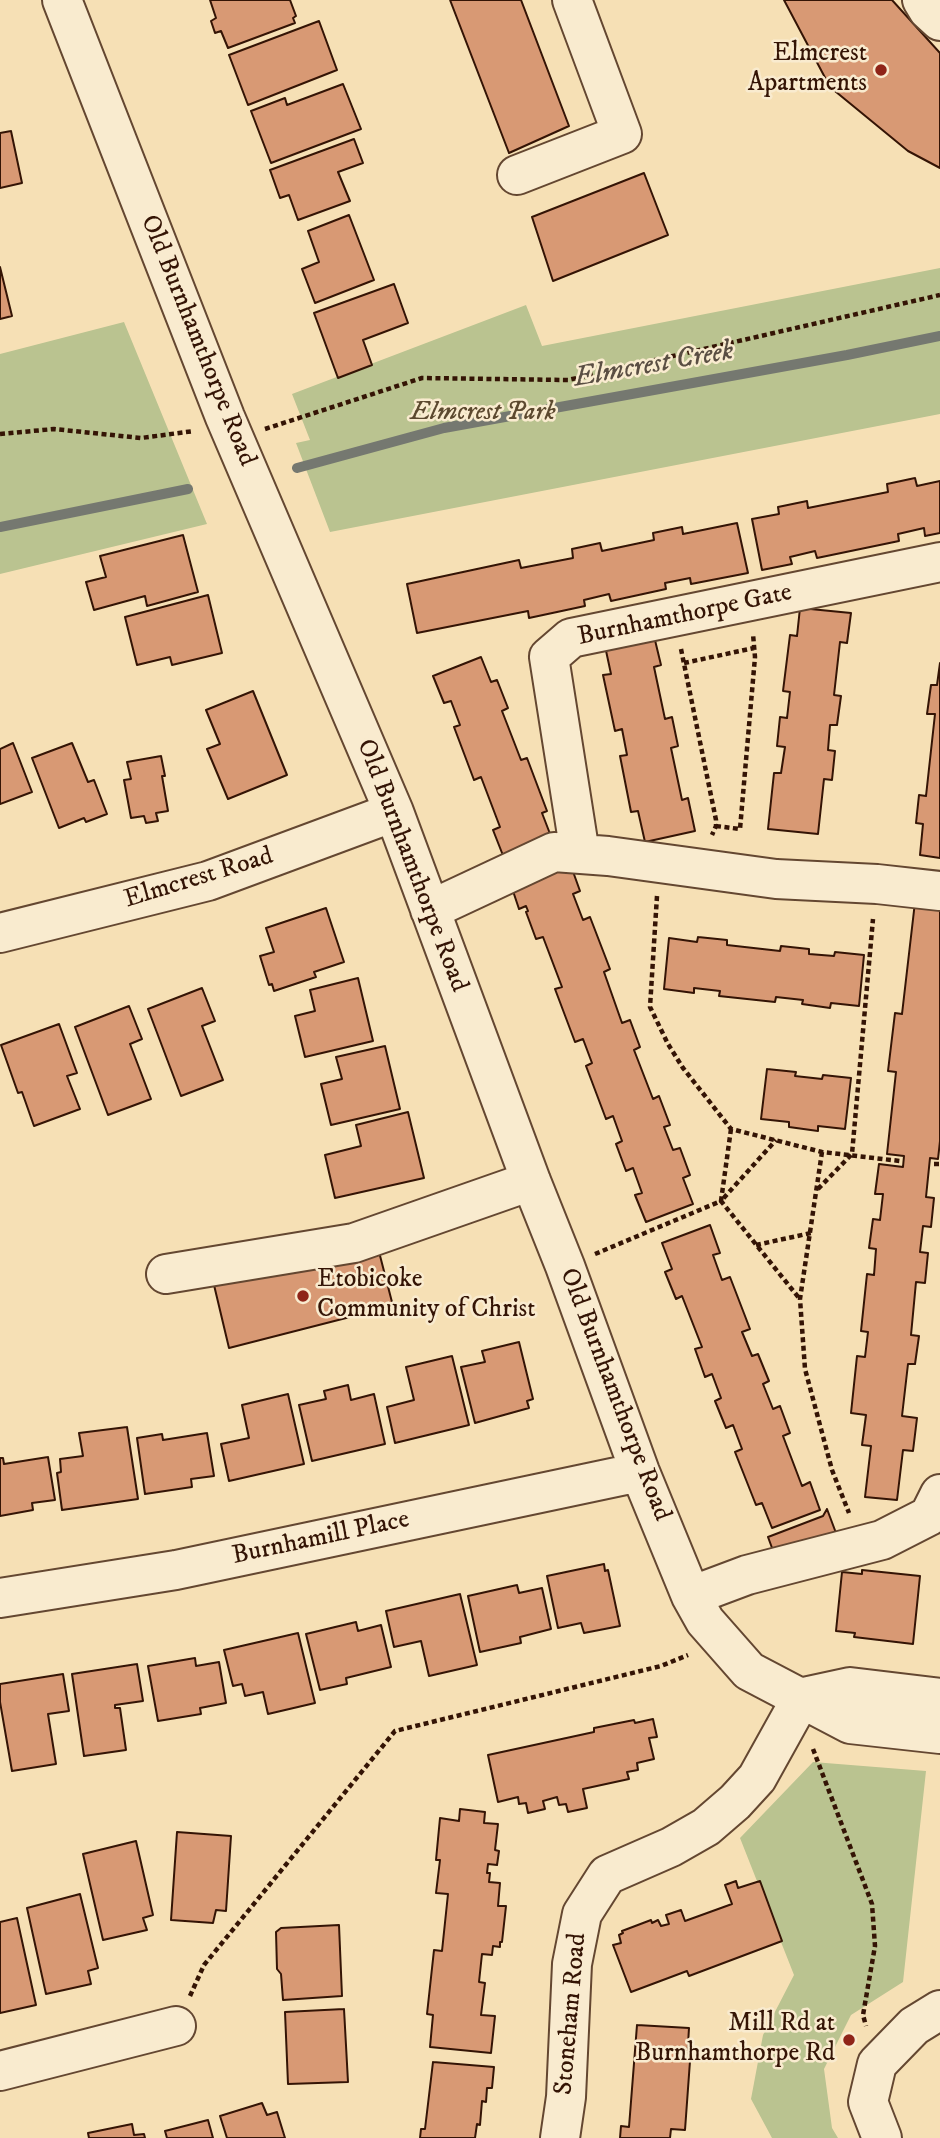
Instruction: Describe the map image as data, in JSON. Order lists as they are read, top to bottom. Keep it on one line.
{"streets":{"street":["Old Burnhamthorpe Road","Burnhamthorpe Gate","Elmcrest Road","Burnhamill Place","Stoneham Road"]},"crossings":[["Old Burnhamthorpe Road","Elmcrest Road"],["Old Burnhamthorpe Road","Burnhamill Place"],["Old Burnhamthorpe Road","Stoneham Road"]],"water":["Elmcrest Creek"],"parks":["Elmcrest Park"],"places":["Elmcrest Apartments","Etobicoke Community of Christ","Mill Rd at Burnhamthorpe Rd"]}
